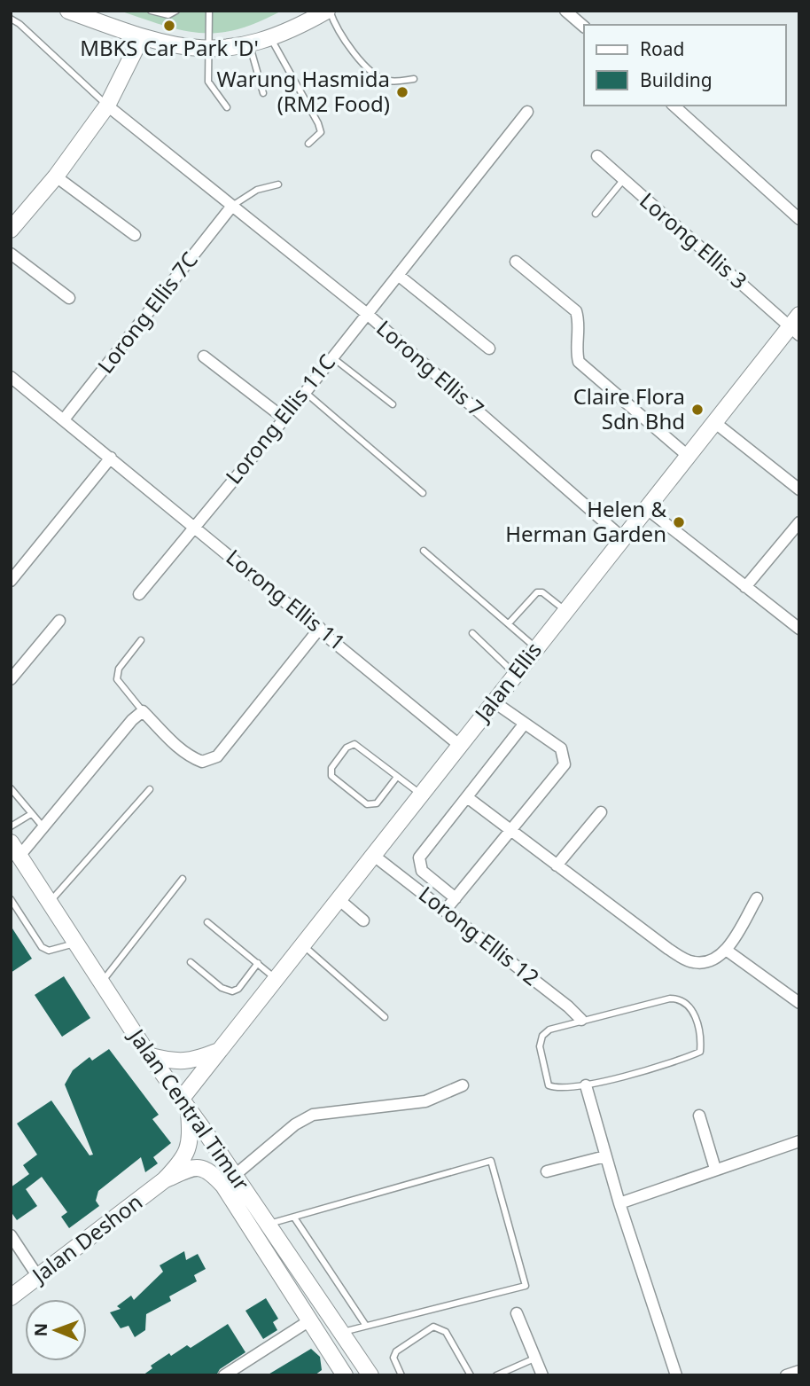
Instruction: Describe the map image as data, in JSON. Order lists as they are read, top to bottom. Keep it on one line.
{"streets":{"main road":["Jalan Ellis","Jalan Central Timur","Jalan Deshon"],"street":["Lorong Ellis 3","Lorong Ellis 7C","Lorong Ellis 7","Lorong Ellis 11C","Lorong Ellis 11","Lorong Ellis 12"]},"crossings":[["Lorong Ellis 3","Jalan Ellis"],["Lorong Ellis 7C","Lorong Ellis 7"],["Lorong Ellis 7C","Lorong Ellis 11"],["Lorong Ellis 7","Lorong Ellis 11C"],["Lorong Ellis 7","Jalan Ellis"],["Lorong Ellis 11C","Lorong Ellis 11"],["Lorong Ellis 11","Jalan Ellis"],["Jalan Ellis","Lorong Ellis 12"],["Jalan Ellis","Jalan Central Timur"],["Jalan Central Timur","Jalan Deshon"]],"places":["MBKS Car Park 'D'","Warung Hasmida (RM2 Food)","Claire Flora Sdn Bhd","Helen & Herman Garden"],"legend":["Road","Building"],"north":"left"}
